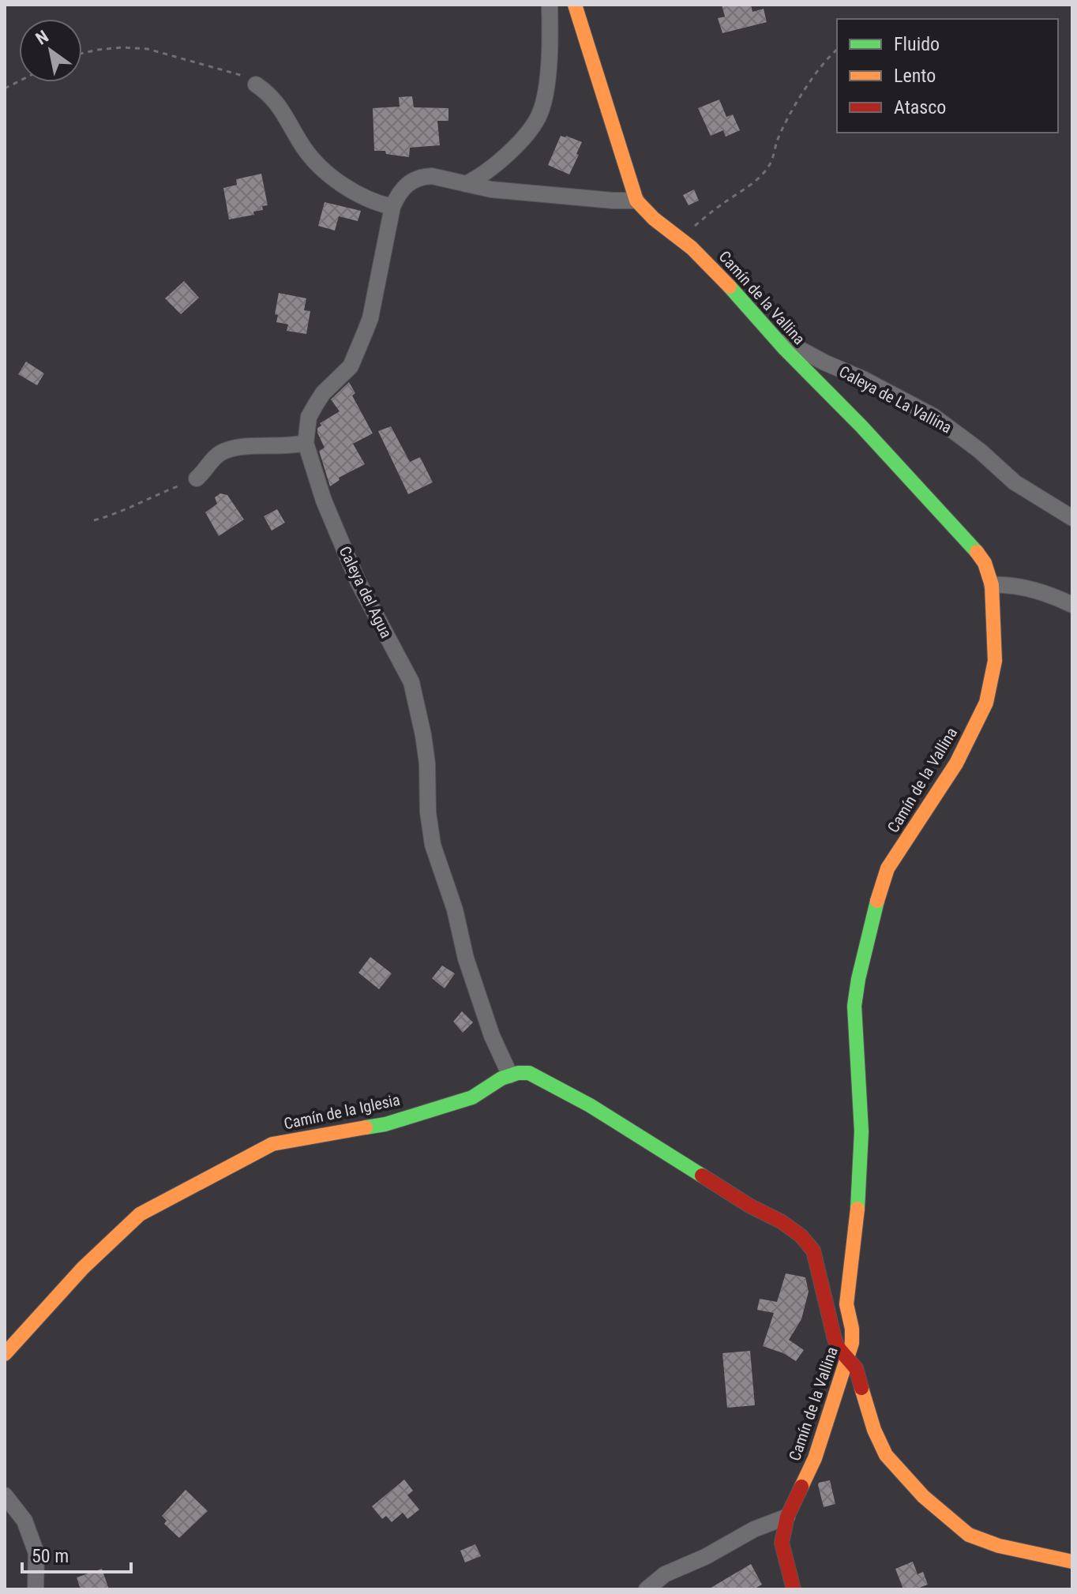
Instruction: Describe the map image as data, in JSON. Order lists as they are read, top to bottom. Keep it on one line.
{"streets":{"street":["Camín de la Vallina","Caleya de La Vallina","Caleya del Agua","Camín de la Iglesia"]},"crossings":[["Camín de la Vallina","Caleya de La Vallina"],["Camín de la Vallina","Caleya del Agua"],["Caleya del Agua","Camín de la Iglesia"]],"legend":["Fluido","Lento","Atasco"],"scale_bar":"50 m","north":"top left"}
